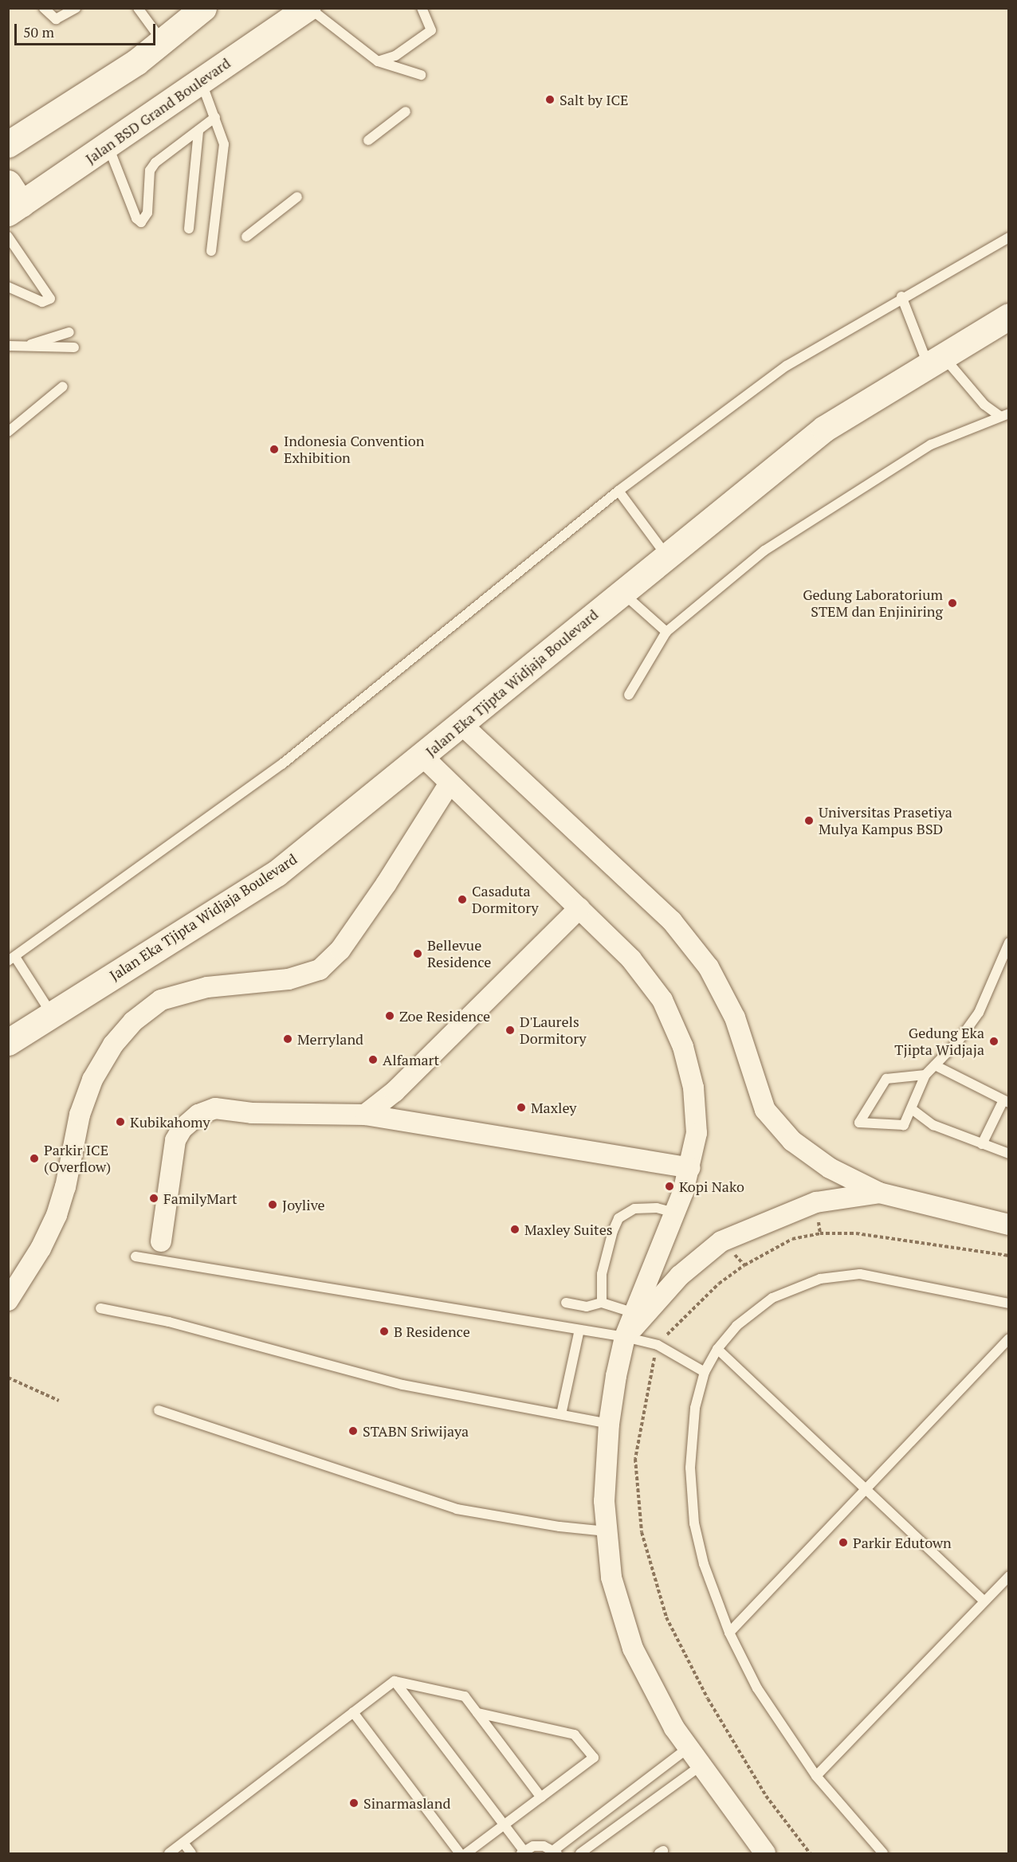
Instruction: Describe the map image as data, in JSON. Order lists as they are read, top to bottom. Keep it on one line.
{"streets":{"street":["Jalan BSD Grand Boulevard","Jalan Eka Tjipta Widjaja Boulevard"]},"places":["Salt by ICE","Indonesia Convention Exhibition","Gedung Laboratorium STEM dan Enjiniring","Universitas Prasetiya Mulya Kampus BSD","Casaduta Dormitory","Bellevue Residence","Zoe Residence","D'Laurels Dormitory","Merryland","Gedung Eka Tjipta Widjaja","Alfamart","Maxley","Kubikahomy","Parkir ICE (Overflow)","Kopi Nako","FamilyMart","Joylive","Maxley Suites","B Residence","STABN Sriwijaya","Parkir Edutown","Sinarmasland"],"scale_bar":"50 m"}
